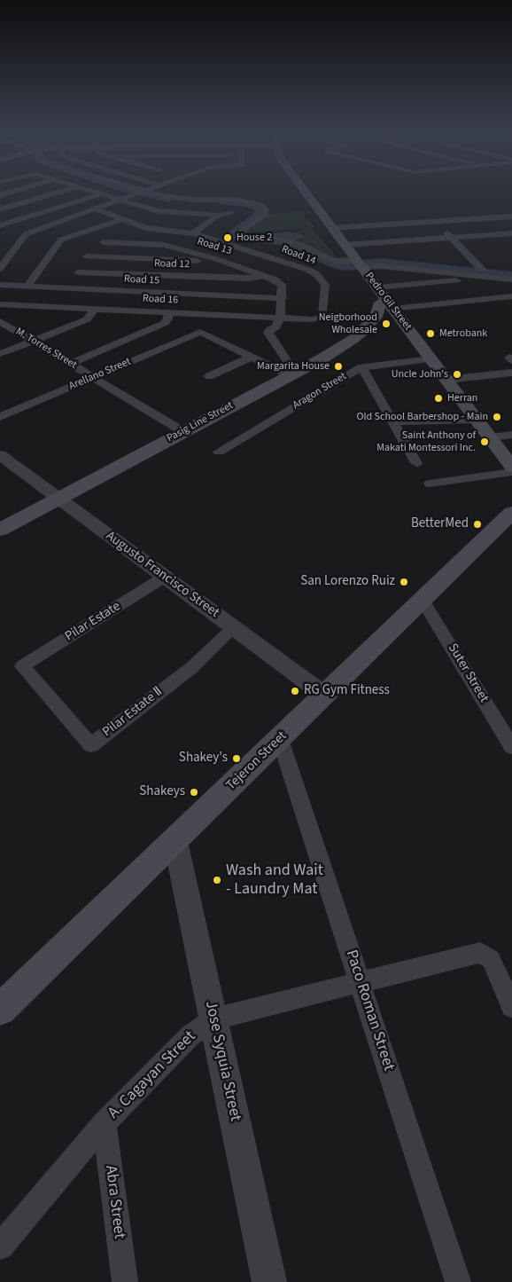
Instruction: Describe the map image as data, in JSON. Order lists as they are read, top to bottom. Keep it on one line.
{"streets":{"main road":["Pedro Gil Street","Pasig Line Street","Tejeron Street"],"street":["Road 13","Road 14","Road 12","Road 15","Road 16","M. Torres Street","Arellano Street","Aragon Street","Augusto Francisco Street","Pilar Estate","Suter Street","Pilar Estate Ⅱ","Paco Roman Street","Jose Syquia Street","A. Cagayan Street","Abra Street"]},"crossings":[["Road 13","Road 12"],["Road 13","Road 15"],["Road 14","Road 16"],["Pedro Gil Street","Aragon Street"],["Pedro Gil Street","Pasig Line Street"],["M. Torres Street","Arellano Street"],["M. Torres Street","Pasig Line Street"],["Pasig Line Street","Augusto Francisco Street"],["Augusto Francisco Street","Pilar Estate"],["Augusto Francisco Street","Pilar Estate Ⅱ"],["Augusto Francisco Street","Tejeron Street"],["Pilar Estate","Pilar Estate Ⅱ"],["Suter Street","Tejeron Street"],["Tejeron Street","Paco Roman Street"],["Tejeron Street","Jose Syquia Street"],["Paco Roman Street","A. Cagayan Street"],["Jose Syquia Street","A. Cagayan Street"],["A. Cagayan Street","Abra Street"]],"places":["House 2","Neigborhood Wholesale","Metrobank","Margarita House","Uncle John's","Herran","Old School Barbershop - Main","Saint Anthony of Makati Montessori Inc.","BetterMed","San Lorenzo Ruiz","RG Gym Fitness","Shakey's","Shakeys","Wash and Wait - Laundry Mat"]}
